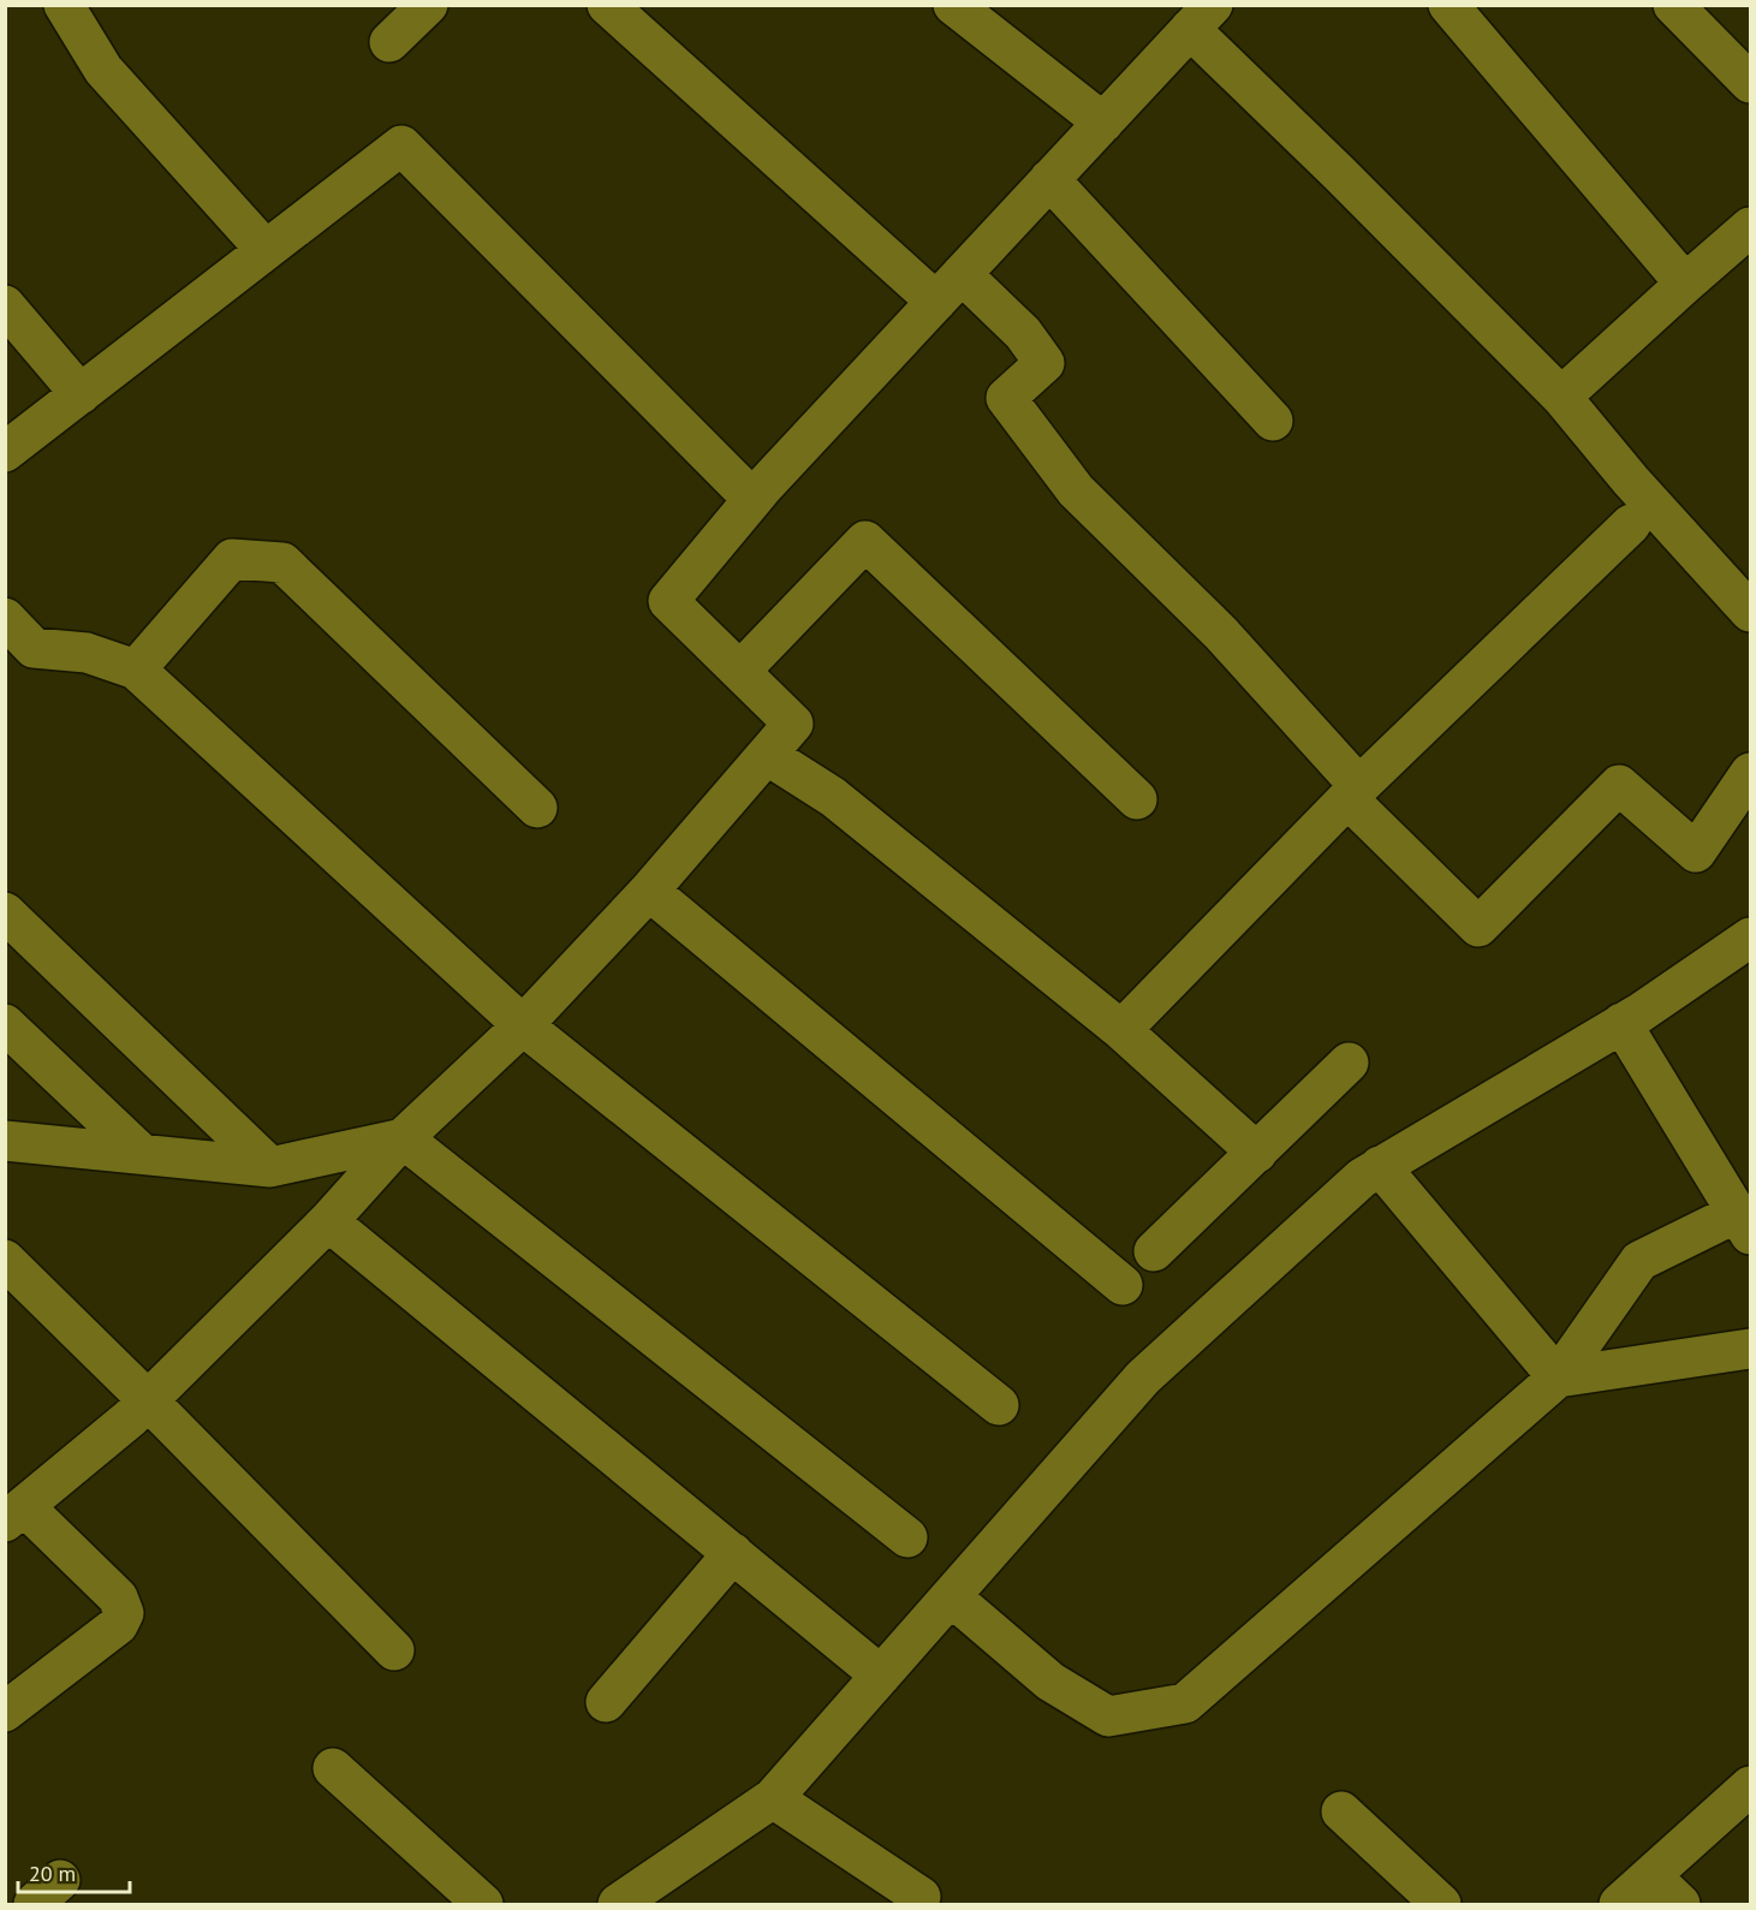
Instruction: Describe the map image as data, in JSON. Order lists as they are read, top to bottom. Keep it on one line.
{"scale_bar":"20 m"}
